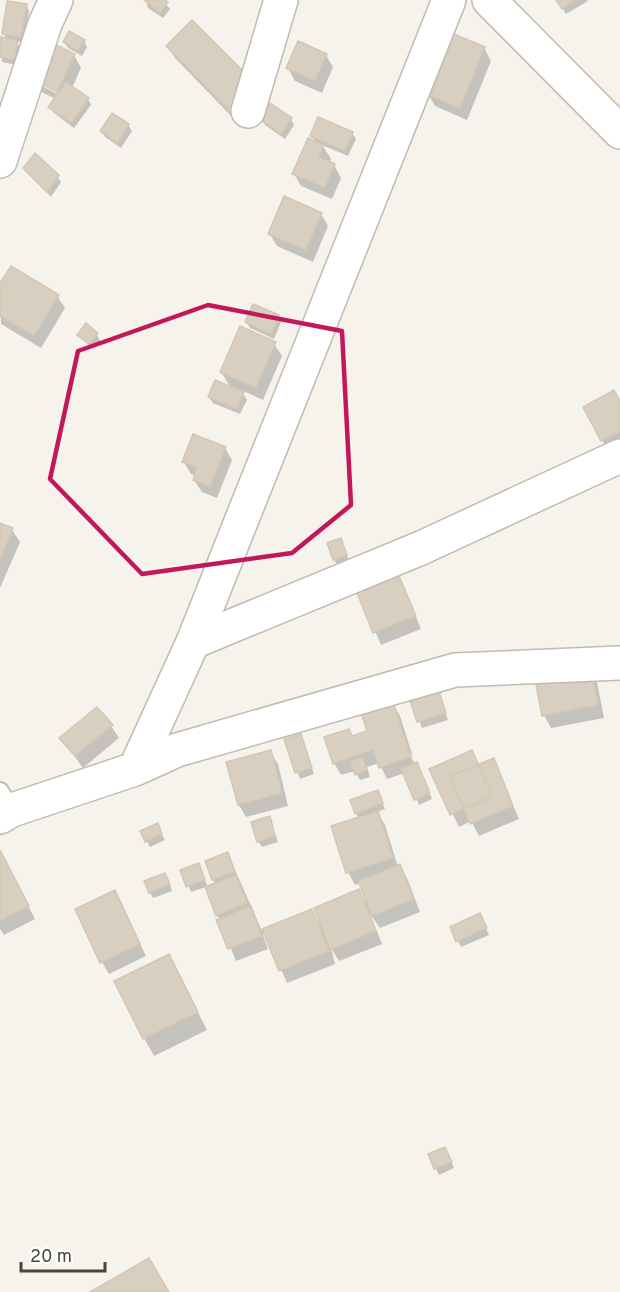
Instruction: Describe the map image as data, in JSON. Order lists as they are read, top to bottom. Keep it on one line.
{"scale_bar":"20 m"}
